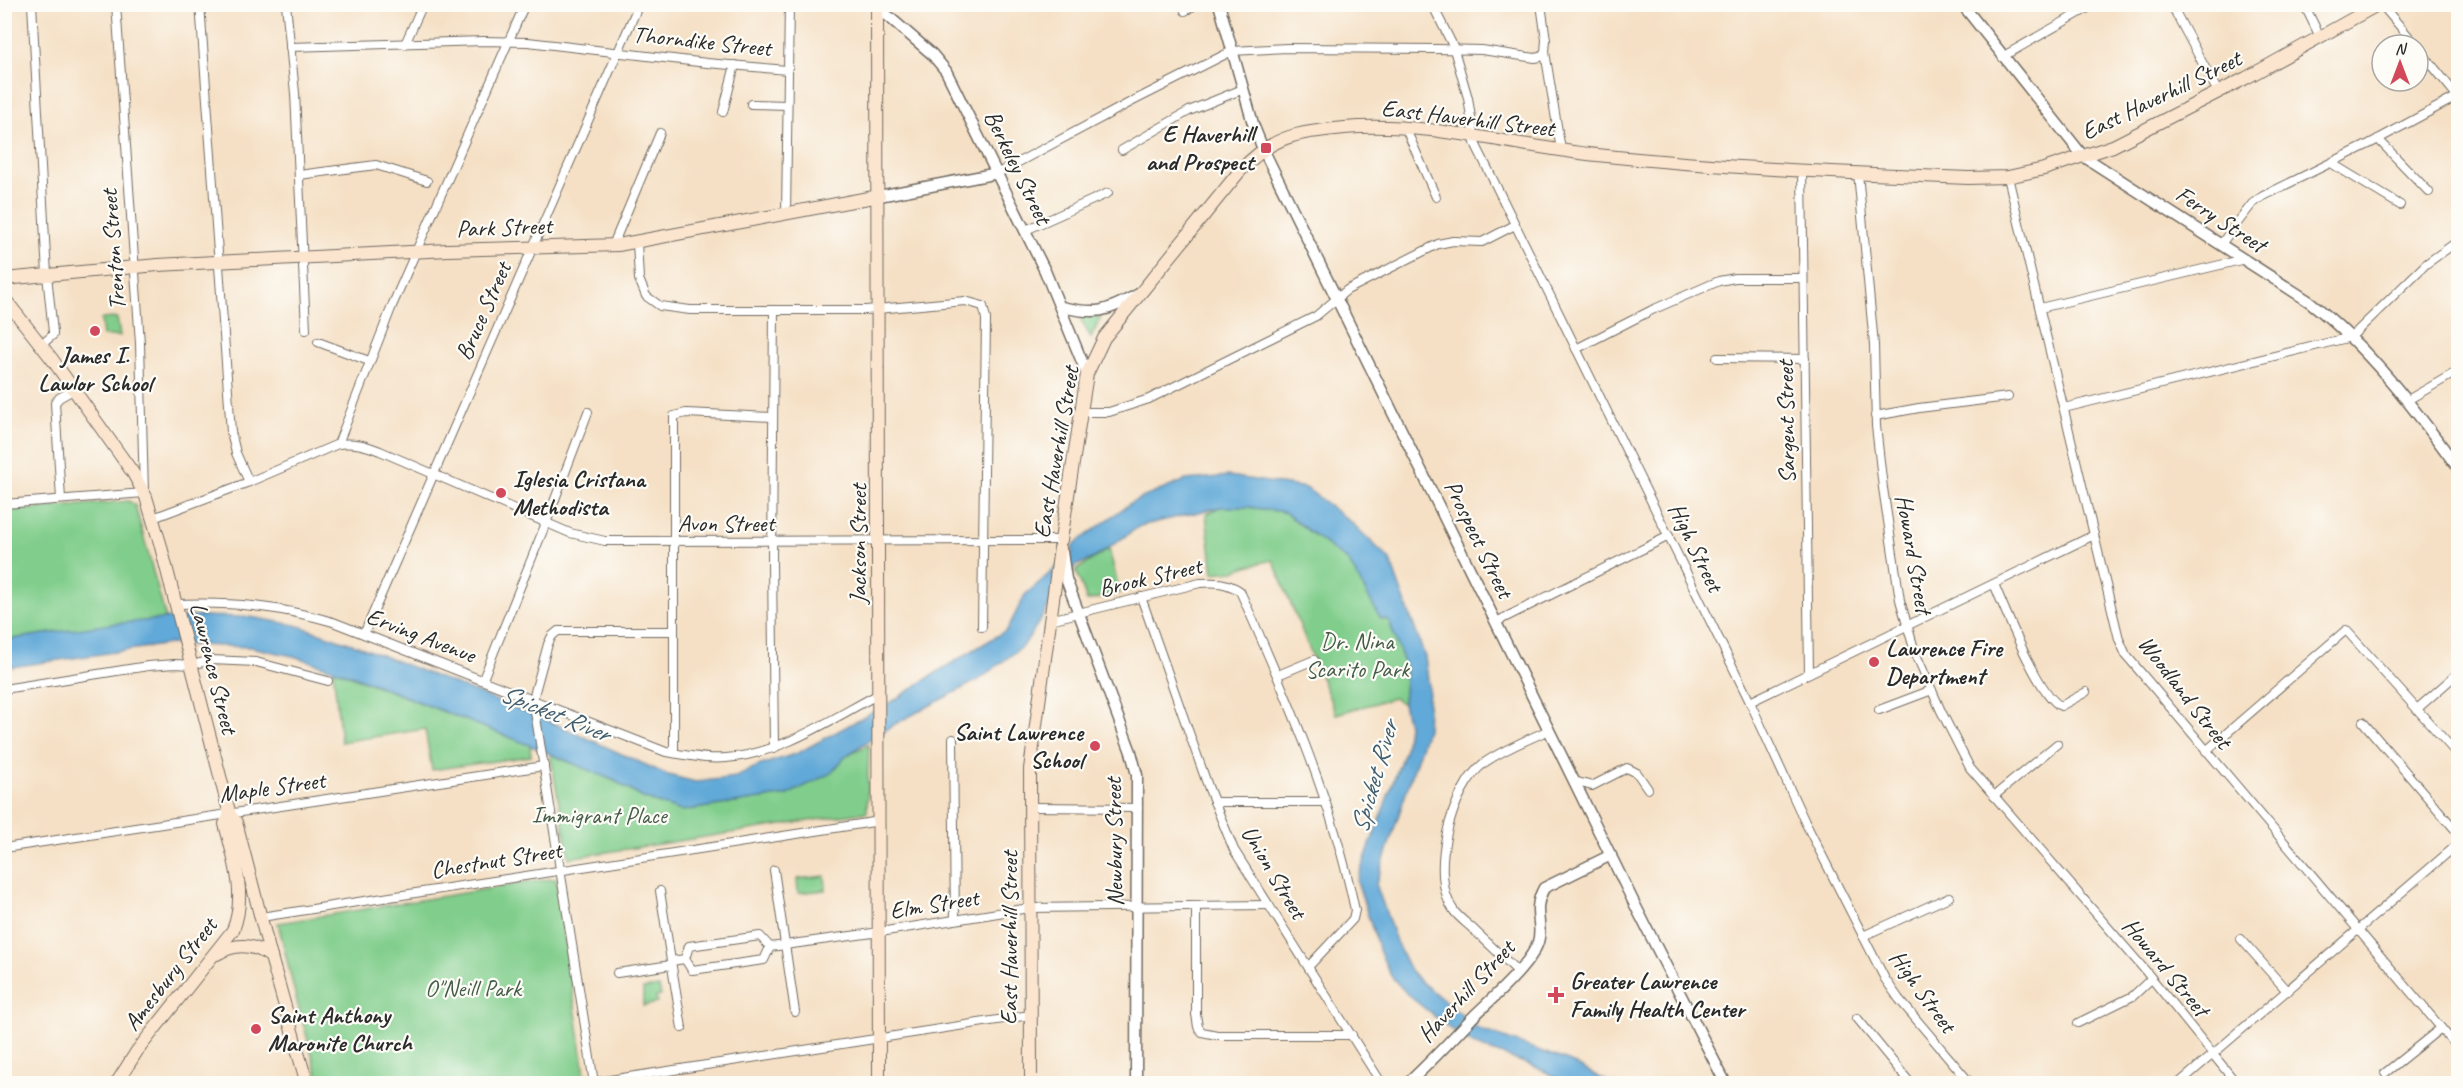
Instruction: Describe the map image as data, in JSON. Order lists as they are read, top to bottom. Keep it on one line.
{"streets":{"main road":["East Haverhill Street","Park Street","Jackson Street","Lawrence Street","Amesbury Street"],"street":["Thorndike Street","Berkeley Street","Ferry Street","Trenton Street","Bruce Street","Sargent Street","Avon Street","Prospect Street","High Street","Howard Street","Brook Street","Erving Avenue","Woodland Street","Maple Street","Newbury Street","Chestnut Street","Union Street","Elm Street","Haverhill Street"]},"crossings":[["Thorndike Street","Bruce Street"],["East Haverhill Street","Berkeley Street"],["East Haverhill Street","Ferry Street"],["East Haverhill Street","Sargent Street"],["East Haverhill Street","Avon Street"],["East Haverhill Street","Prospect Street"],["East Haverhill Street","High Street"],["East Haverhill Street","Howard Street"],["East Haverhill Street","Brook Street"],["East Haverhill Street","Woodland Street"],["East Haverhill Street","Newbury Street"],["East Haverhill Street","Elm Street"],["Berkeley Street","Park Street"],["Berkeley Street","Jackson Street"],["Park Street","Trenton Street"],["Park Street","Bruce Street"],["Park Street","Jackson Street"],["Trenton Street","Lawrence Street"],["Bruce Street","Avon Street"],["Bruce Street","Erving Avenue"],["Avon Street","Jackson Street"],["Avon Street","Newbury Street"],["Prospect Street","Haverhill Street"],["Jackson Street","Erving Avenue"],["Jackson Street","Chestnut Street"],["Jackson Street","Elm Street"],["Brook Street","Newbury Street"],["Brook Street","Union Street"],["Erving Avenue","Lawrence Street"],["Lawrence Street","Maple Street"],["Lawrence Street","Chestnut Street"],["Lawrence Street","Amesbury Street"],["Maple Street","Amesbury Street"],["Newbury Street","Elm Street"],["Union Street","Elm Street"]],"water":["Spicket River"],"parks":["Dr. Nina Scarito Park","Immigrant Place","O\"Neill Park"],"places":{"transit":["E Haverhill and Prospect"],"other":["James I. Lawlor School","Iglesia Cristana Methodista","Lawrence Fire Department","Saint Lawrence School","Saint Anthony Maronite Church"],"health":["Greater Lawrence Family Health Center"]},"north":"top"}
